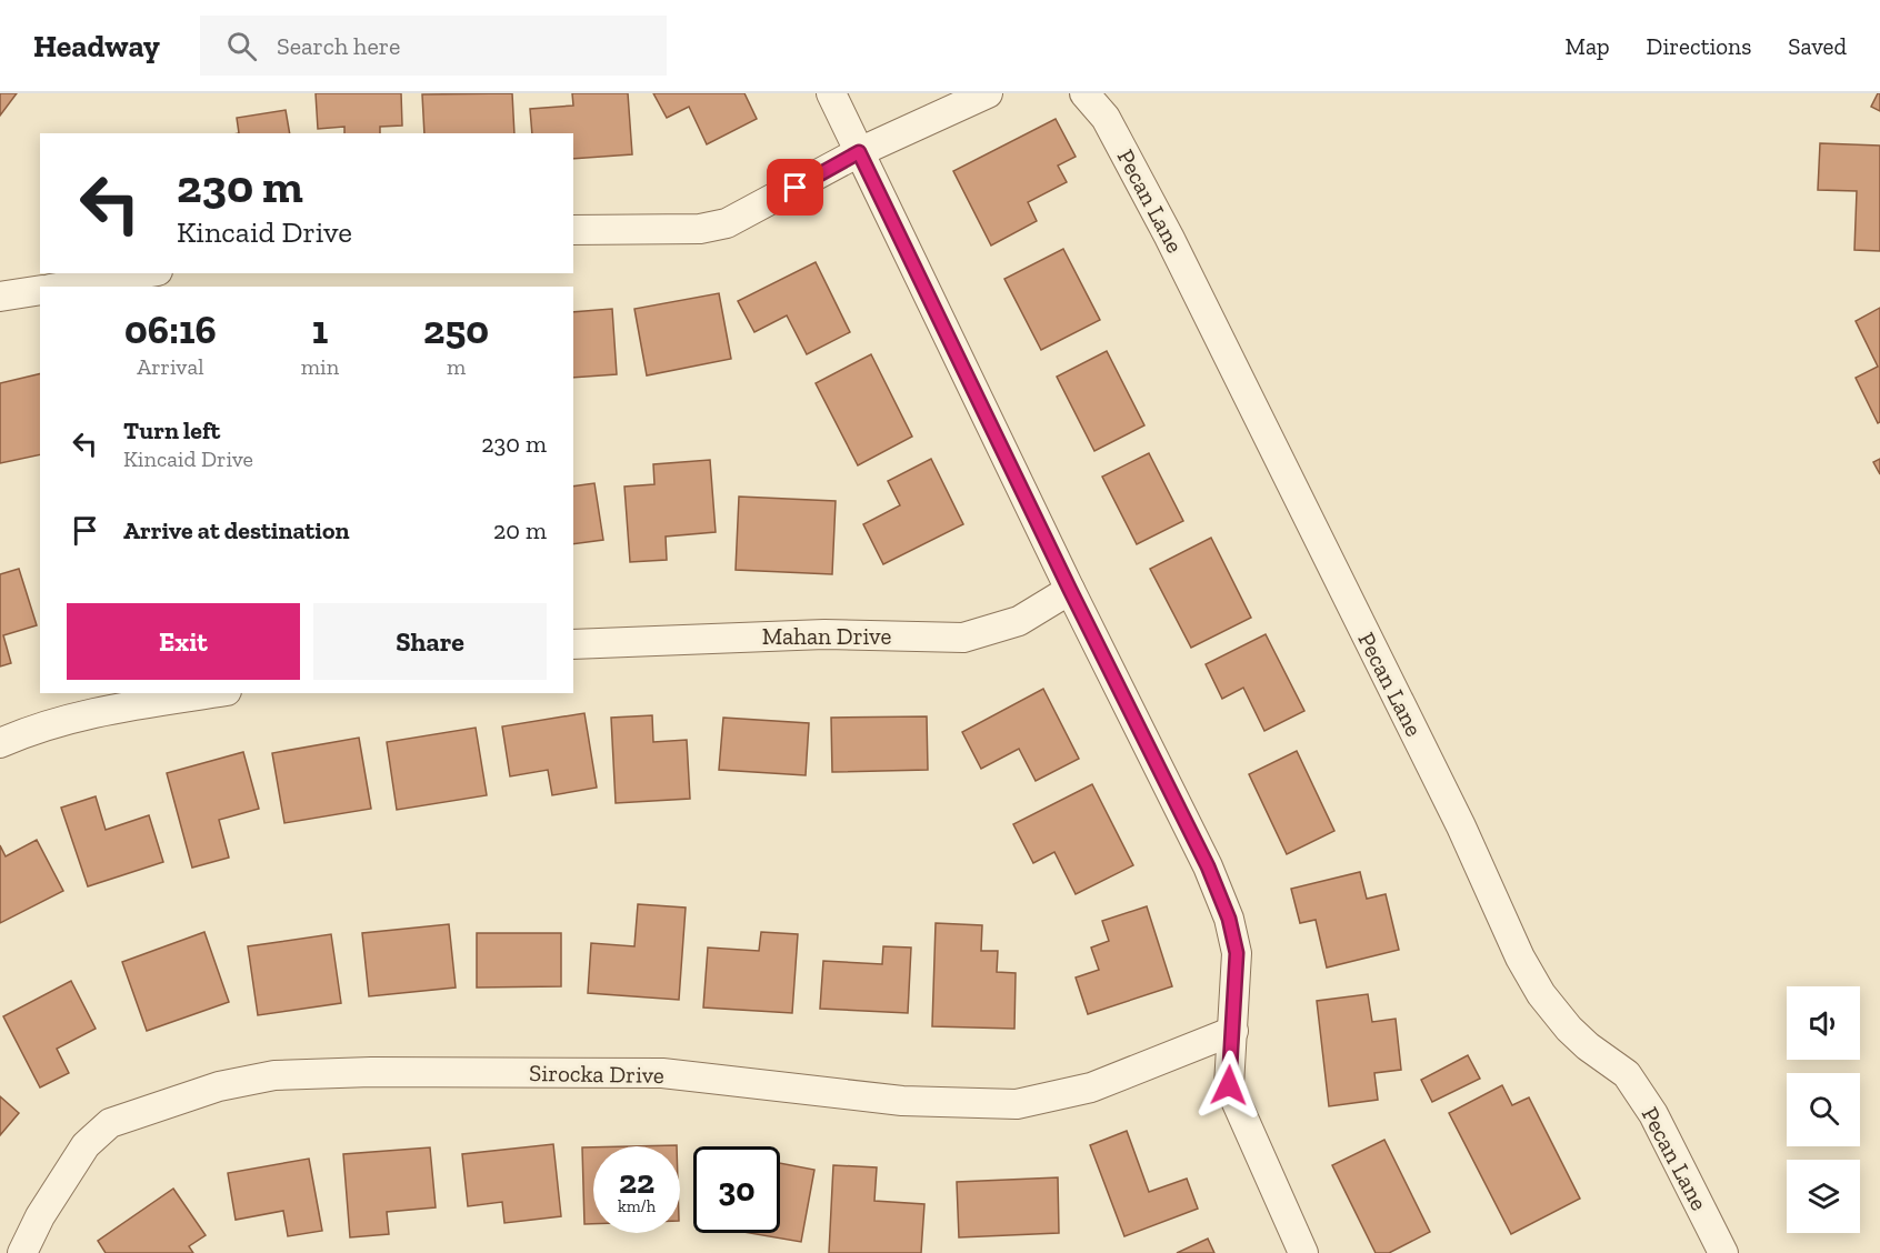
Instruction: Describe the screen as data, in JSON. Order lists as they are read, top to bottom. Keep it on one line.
{"streets":{"street":["Pecan Lane","Mahan Drive","Sirocka Drive"]},"page":{"header":"Headway","search":"Search here","nav":["Map","Directions","Saved"],"turn":["230 m","Kincaid Drive"],"eta":["06:16","Arrival","1","min","250","m"],"list":[{"name":"Turn left","note":"Kincaid Drive","value":"230 m"},{"name":"Arrive at destination","value":"20 m"}],"buttons":["Exit","Share"],"speed":"22 km/h","limit":"30"}}
